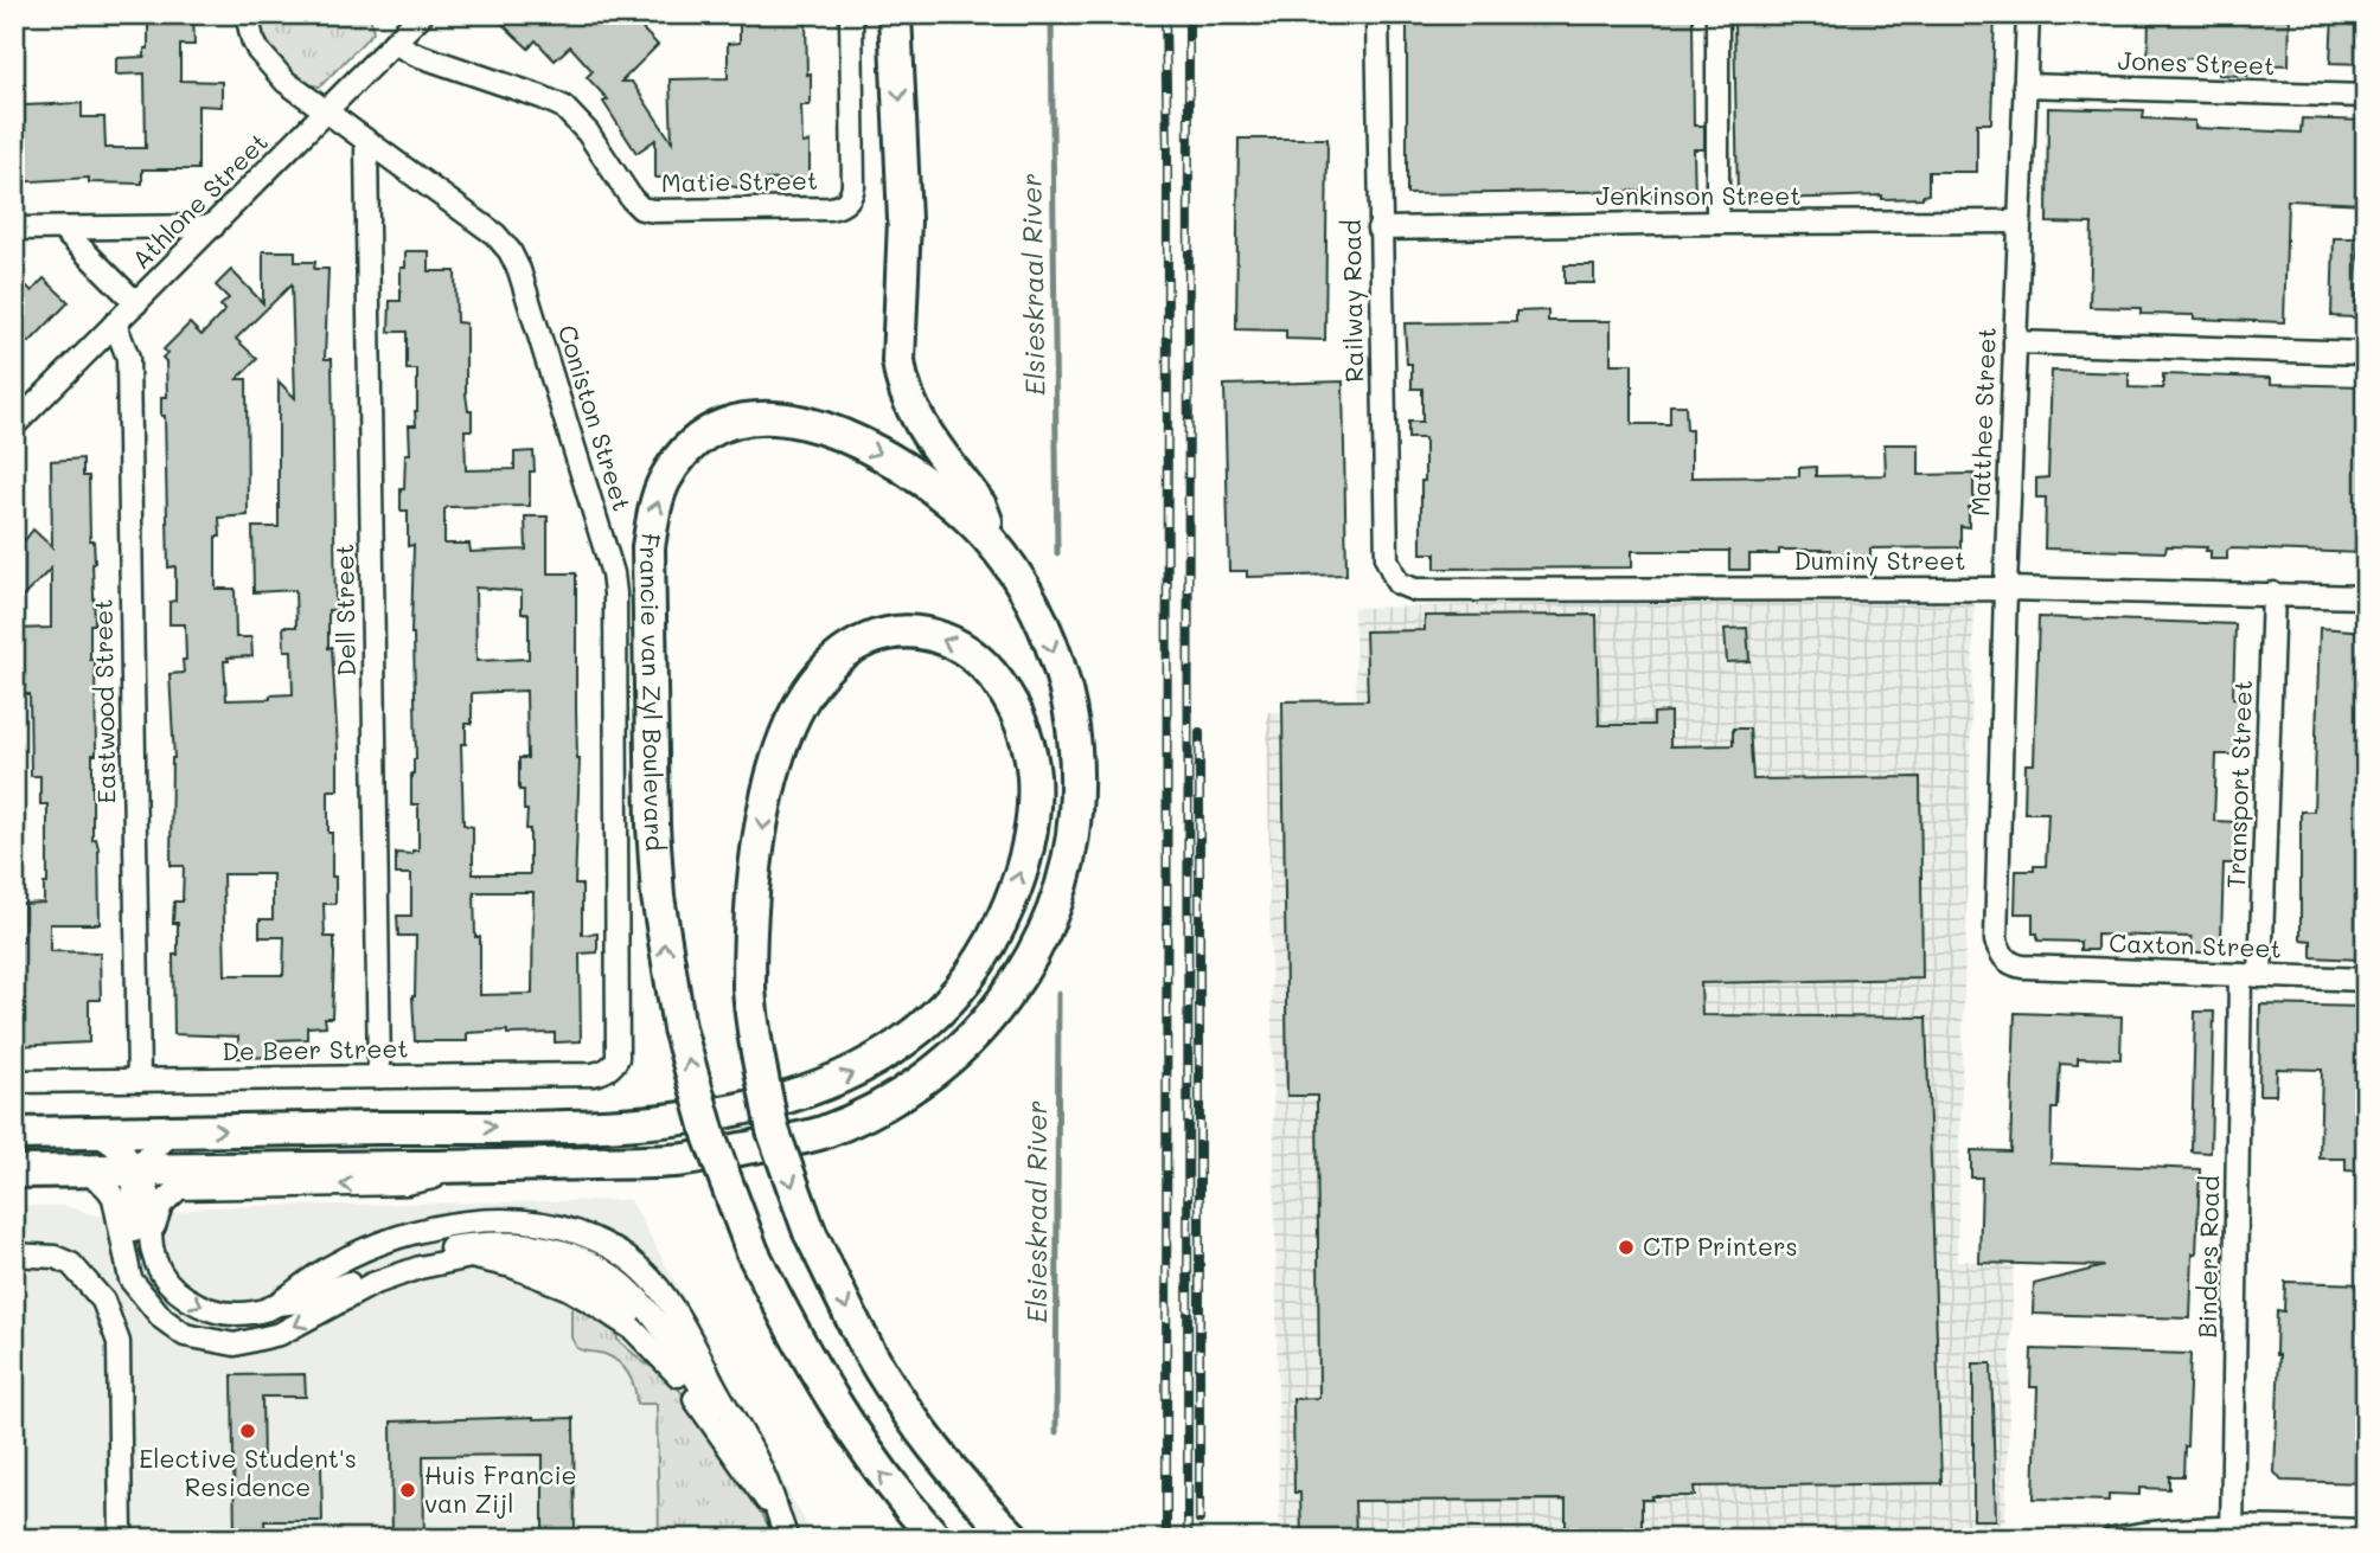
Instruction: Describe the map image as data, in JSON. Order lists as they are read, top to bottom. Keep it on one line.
{"streets":{"main road":["Francie van Zyl Boulevard"],"street":["Jones Street","Matie Street","Jenkinson Street","Athlone Street","Railway Road","Coniston Street","Matthee Street","Duminy Street","Dell Street","Eastwood Street","Transport Street","Caxton Street","De Beer Street","Binders Road"]},"crossings":[["Jones Street","Matthee Street"],["Matie Street","Athlone Street"],["Jenkinson Street","Railway Road"],["Jenkinson Street","Matthee Street"],["Athlone Street","Coniston Street"],["Athlone Street","Eastwood Street"],["Railway Road","Duminy Street"],["Coniston Street","Dell Street"],["Coniston Street","De Beer Street"],["Matthee Street","Duminy Street"],["Matthee Street","Caxton Street"],["Duminy Street","Transport Street"],["Dell Street","De Beer Street"],["Eastwood Street","De Beer Street"],["Transport Street","Caxton Street"],["Transport Street","Binders Road"],["Caxton Street","Binders Road"]],"water":["Elsieskraal River"],"places":["CTP Printers","Elective Student's Residence","Huis Francie van Zijl"]}
